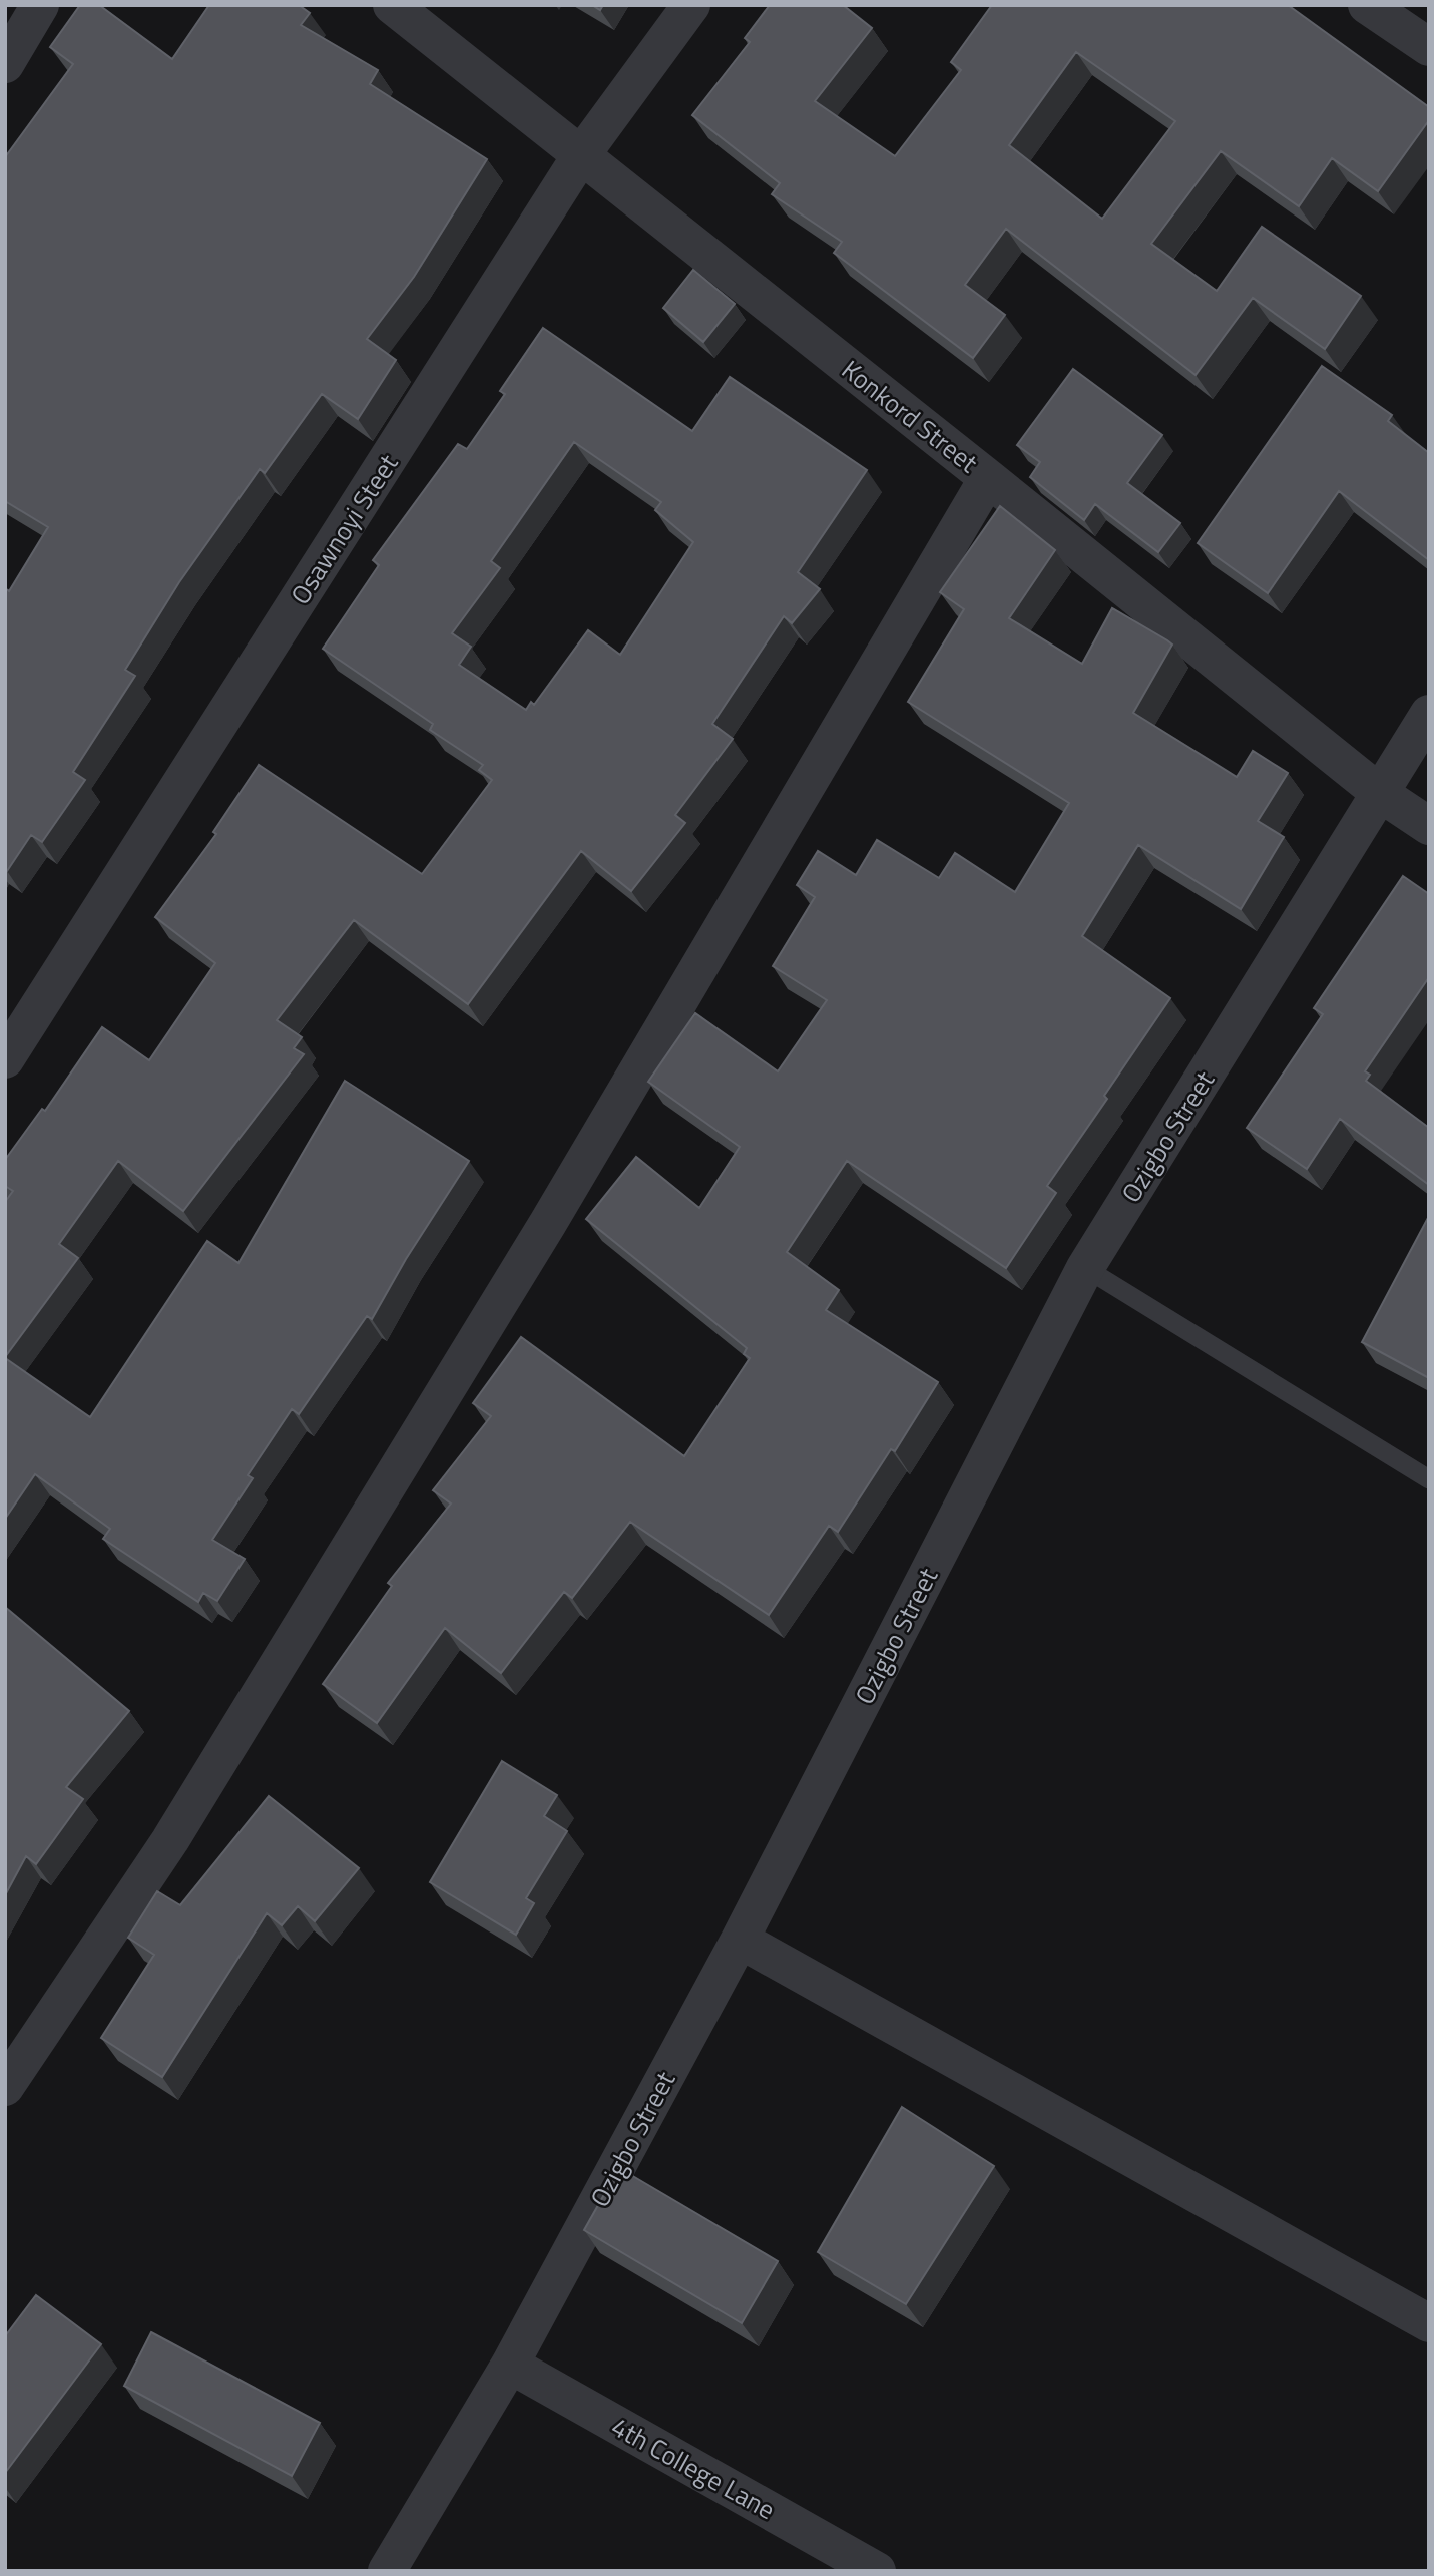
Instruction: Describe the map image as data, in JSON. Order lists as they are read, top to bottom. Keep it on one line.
{"streets":{"street":["Konkord Street","Osawnoyi Steet","Ozigbo Street","4th College Lane"]},"crossings":[["Konkord Street","Osawnoyi Steet"],["Konkord Street","Ozigbo Street"],["Ozigbo Street","4th College Lane"]]}
